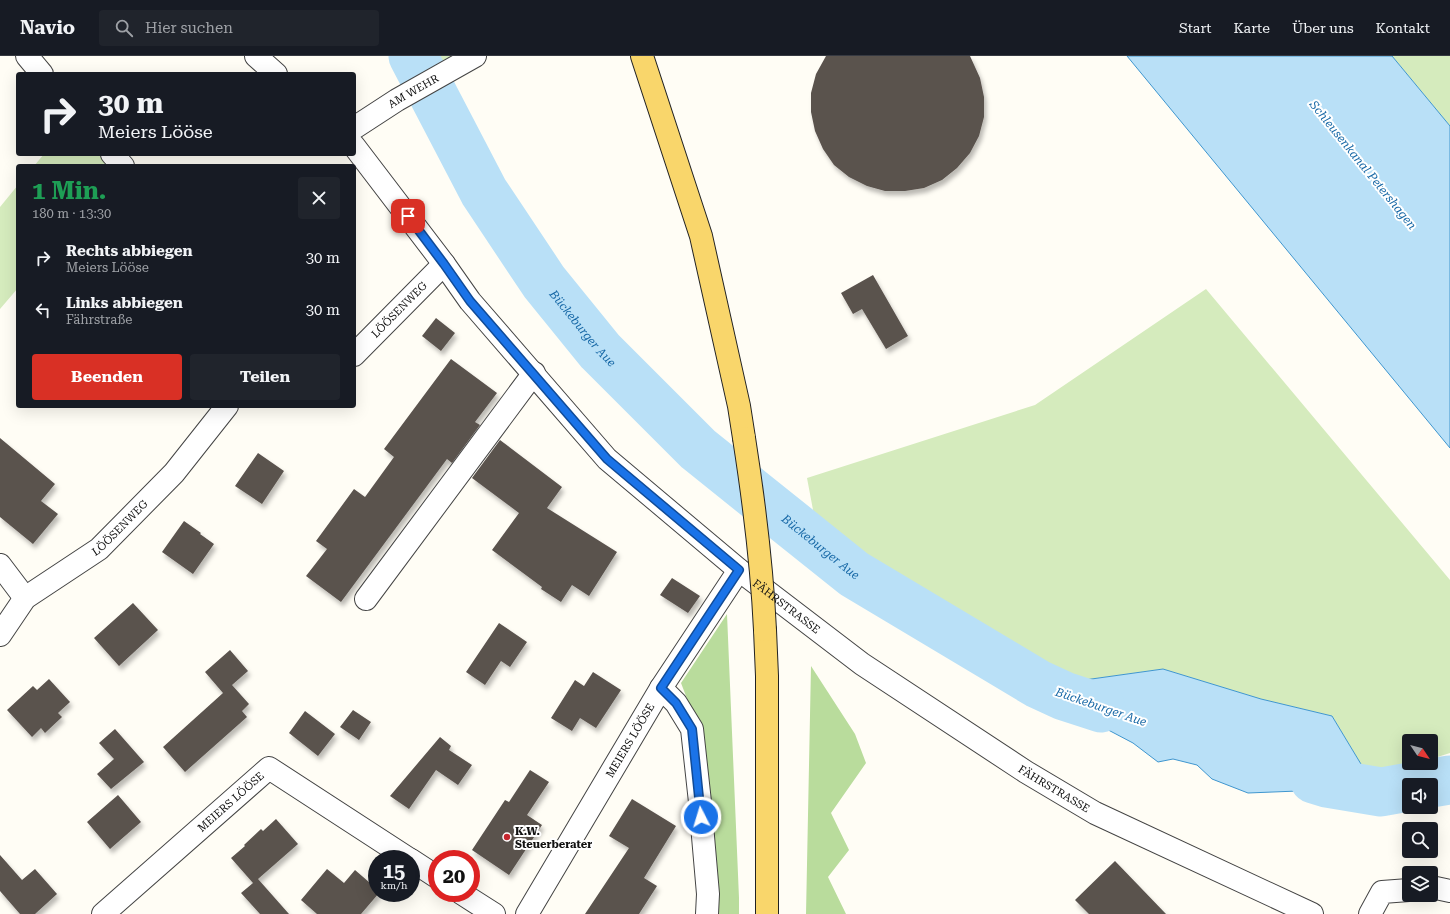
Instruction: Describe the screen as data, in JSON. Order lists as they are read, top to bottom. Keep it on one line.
{"streets":{"street":["AM WEHR","LÖÖSENWEG","FÄHRSTRASSE","MEIERS LÖÖSE"]},"crossings":[["LÖÖSENWEG","FÄHRSTRASSE"],["FÄHRSTRASSE","MEIERS LÖÖSE"]],"water":["Schleusenkanal Petershagen","Bückeburger Aue"],"places":["K.W. Steuerberater"],"north":"bottom right","page":{"header":"Navio","search":"Hier suchen","nav":["Start","Karte","Über uns","Kontakt"],"turn":["30 m","Meiers Lööse"],"heading":["1 Min.","180 m · 13:30"],"list":[{"name":"Rechts abbiegen","note":"Meiers Lööse","value":"30 m"},{"name":"Links abbiegen","note":"Fährstraße","value":"30 m"}],"buttons":["Beenden","Teilen"],"speed":"15 km/h","limit":"20"}}
